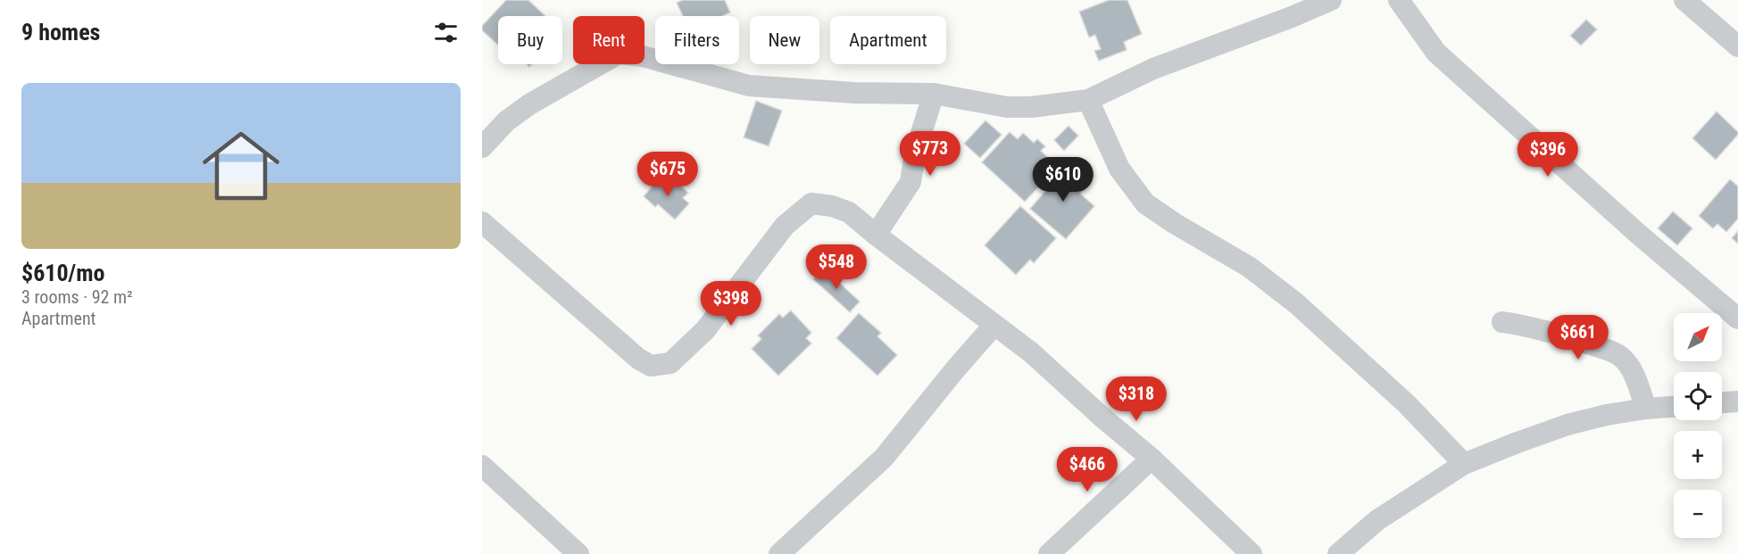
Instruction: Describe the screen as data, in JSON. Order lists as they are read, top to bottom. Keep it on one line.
{"north":"top right","page":{"heading":"9 homes","chip":["Buy","Rent","Filters","New","Apartment"],"list":[{"name":"$610/mo","note":"3 rooms · 92 m² · Apartment"}],"price":["$773","$396","$675","$610","$548","$398","$661","$318","$466"],"map_buttons":["+","−"]}}
